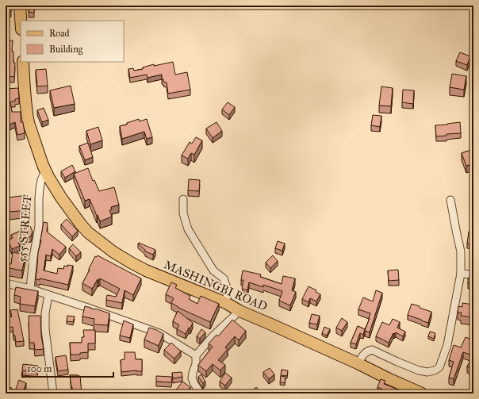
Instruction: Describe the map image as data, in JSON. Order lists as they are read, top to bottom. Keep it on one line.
{"streets":{"main road":["MASHINGBI ROAD"],"street":["555 STREET"]},"crossings":[["555 STREET","MASHINGBI ROAD"]],"legend":["Road","Building"],"scale_bar":"100 m"}
